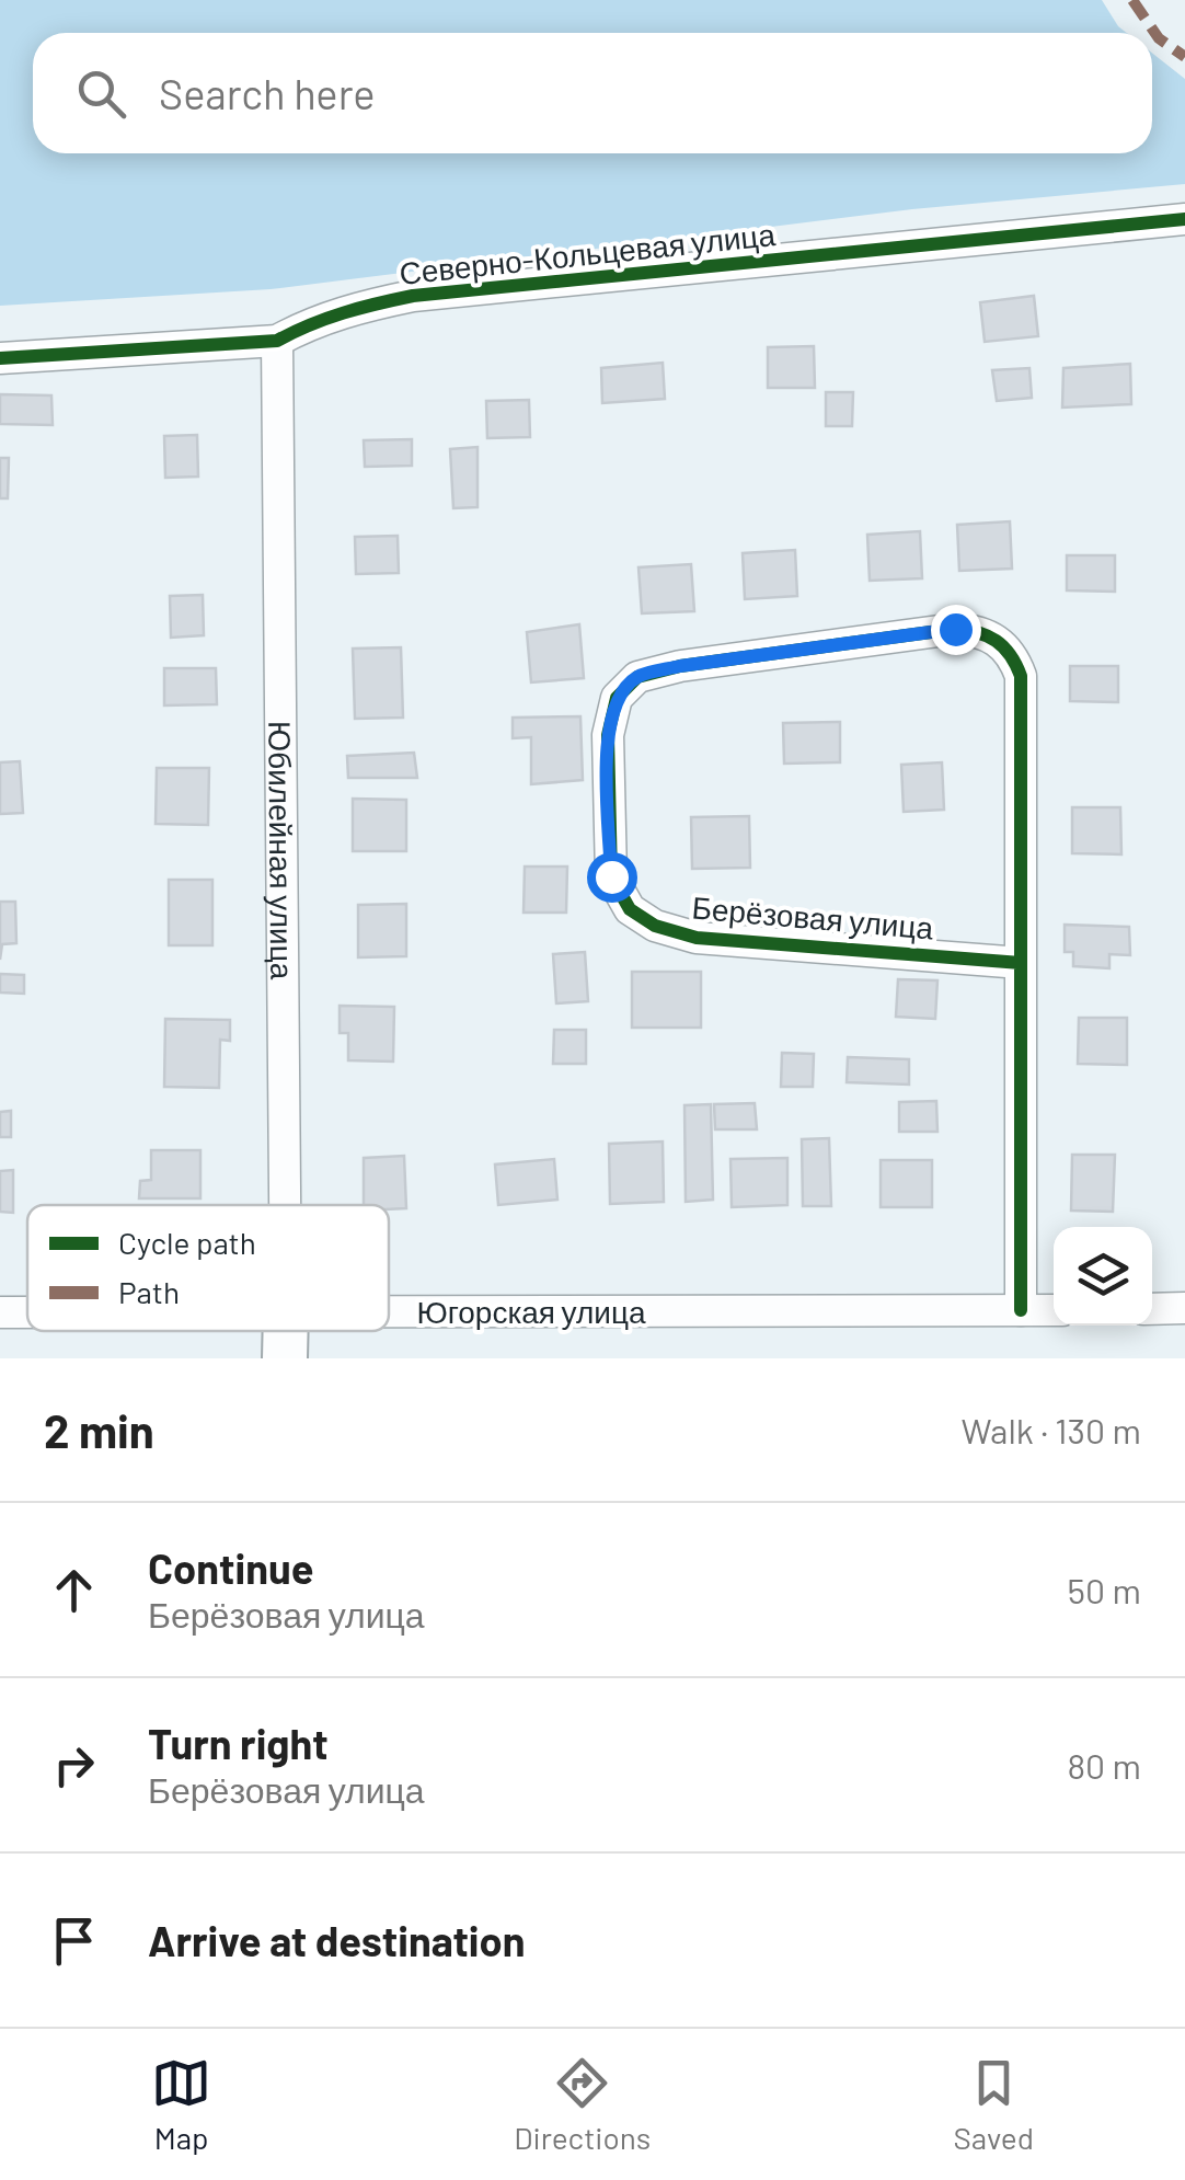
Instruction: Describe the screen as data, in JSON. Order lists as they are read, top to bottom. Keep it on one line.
{"streets":{"street":["Северно-Кольцевая улица","Юбилейная улица","Берёзовая улица","Югорская улица"]},"crossings":[["Северно-Кольцевая улица","Юбилейная улица"],["Берёзовая улица","Югорская улица"]],"legend":["Cycle path","Path"],"page":{"search":"Search here","heading":["2 min","Walk · 130 m"],"list":[["Continue","Берёзовая улица","50 m"],["Turn right","Берёзовая улица","80 m"],"Arrive at destination"],"nav":["Map","Directions","Saved"]}}
